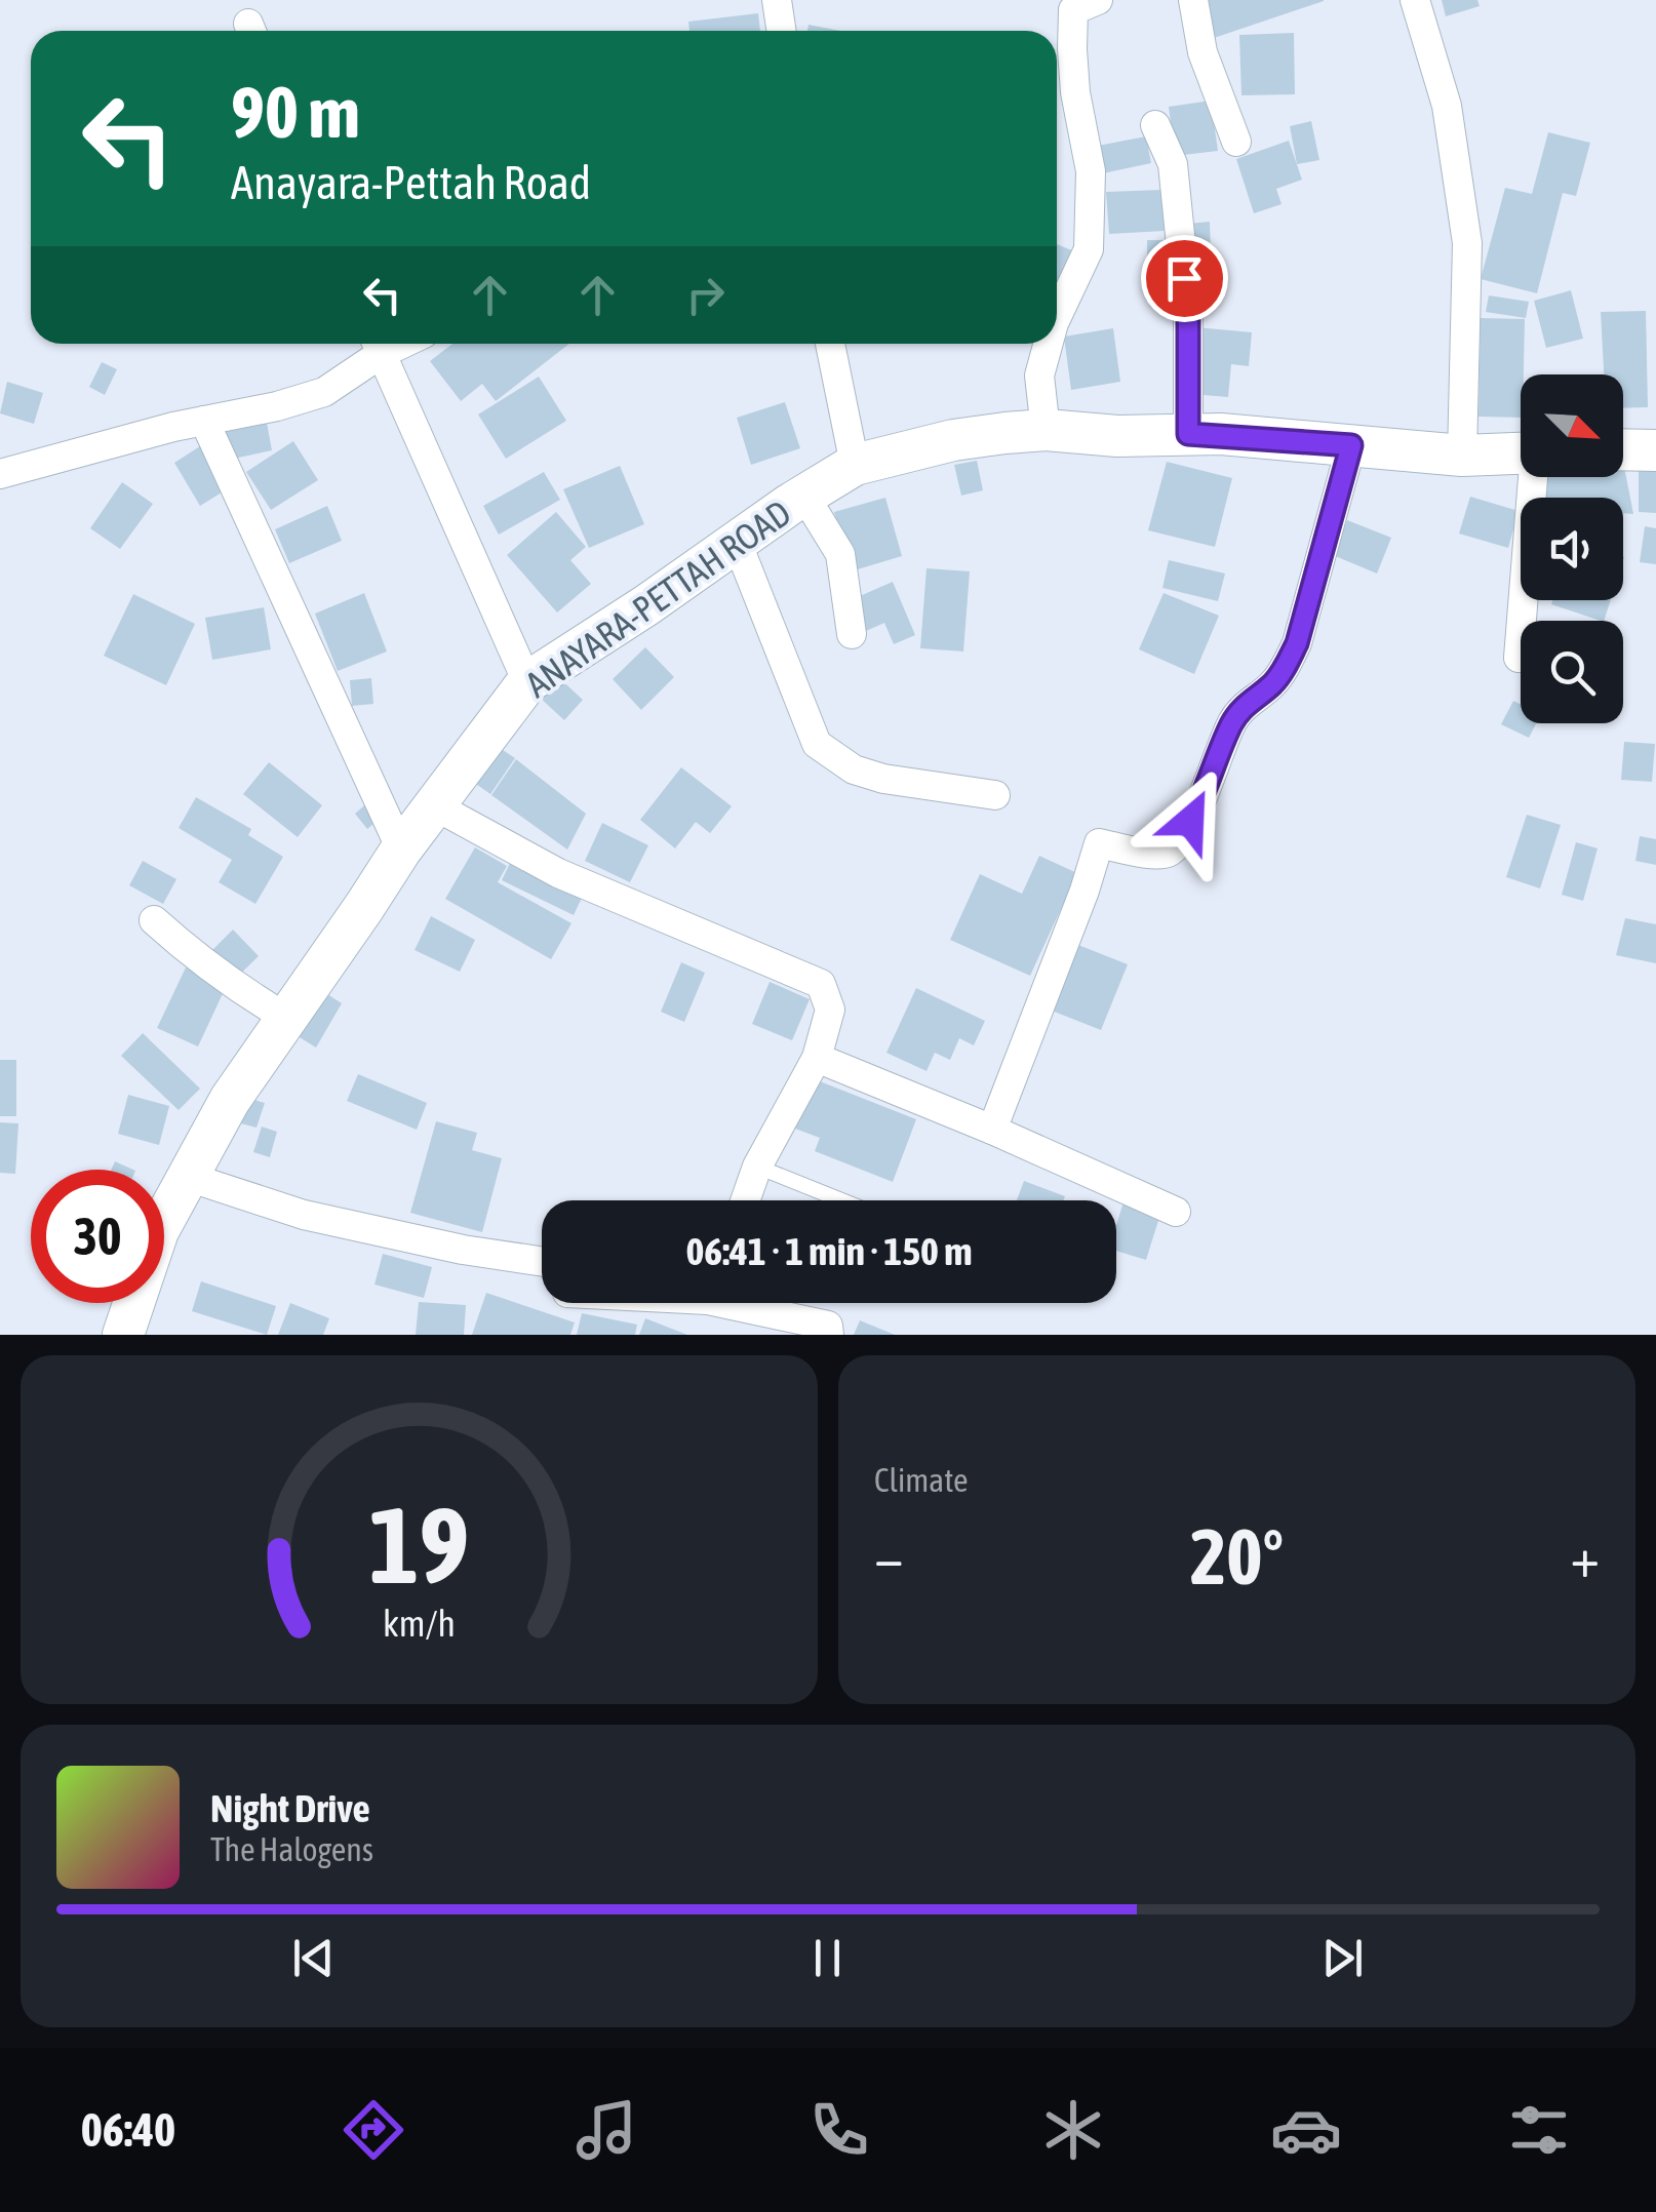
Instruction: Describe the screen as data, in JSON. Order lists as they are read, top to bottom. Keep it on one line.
{"streets":{"main road":["ANAYARA-PETTAH ROAD"]},"north":"bottom right","page":{"turn":["90 m","Anayara-Pettah Road"],"limit":"30","trip":"06:41 · 1 min · 150 m","tile":"Climate","heat":["−","20°","+"],"song":["Night Drive","The Halogens"],"tabs":"06:40","gauge":["19","km/h"]}}
